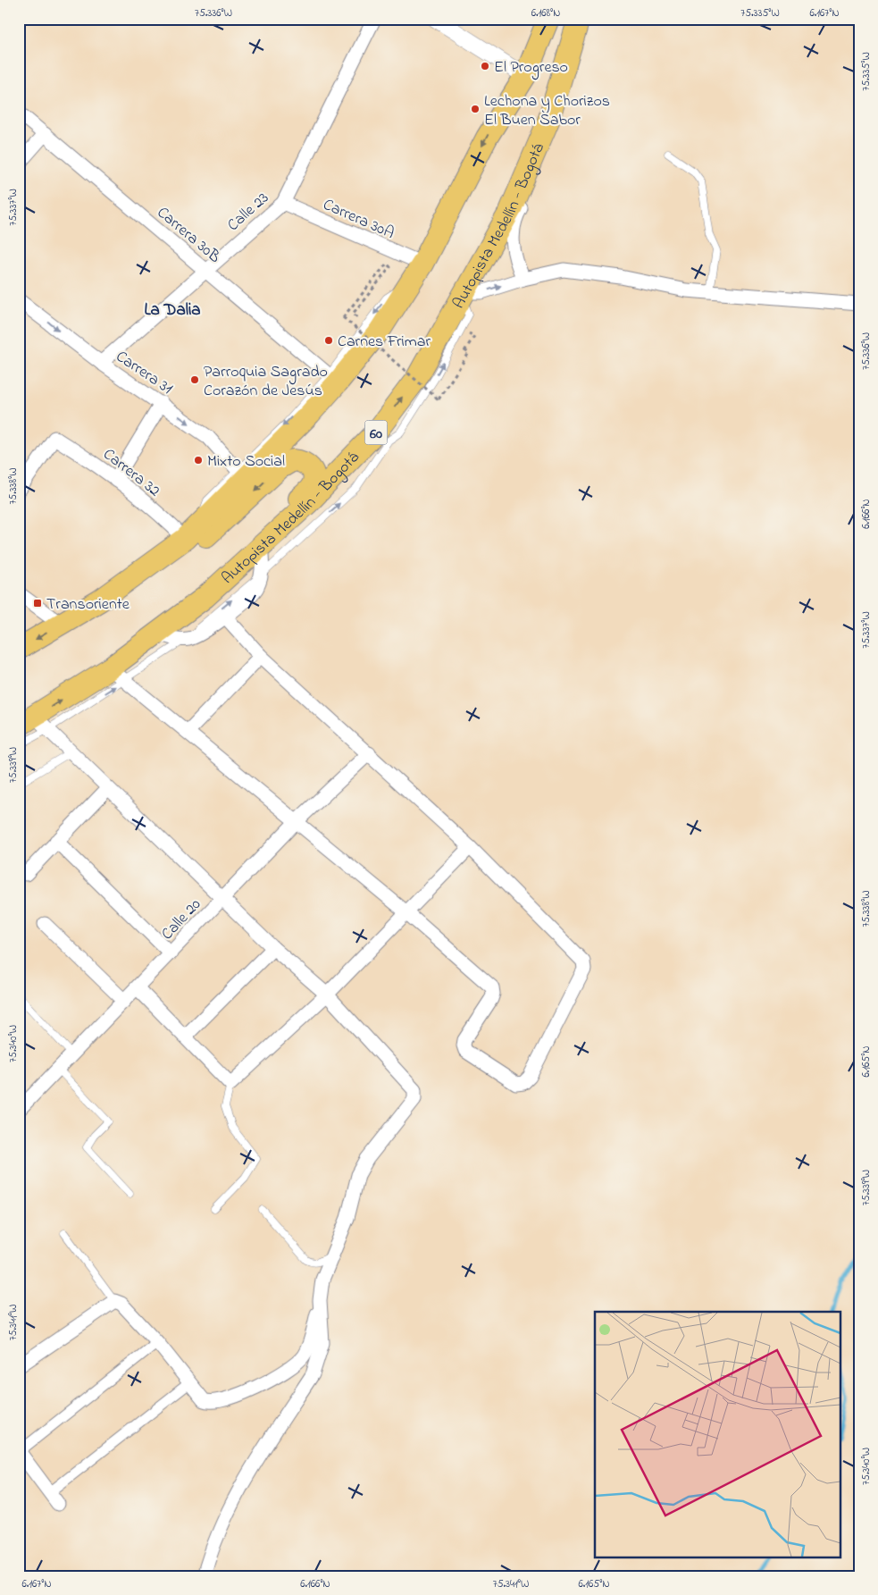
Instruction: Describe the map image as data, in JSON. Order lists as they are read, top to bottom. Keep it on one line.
{"streets":{"highway":["Autopista Medellín - Bogotá","60"],"street":["Calle 23","Carrera 30A","Carrera 30B","Carrera 31","Carrera 32","Calle 20"]},"crossings":[["Calle 23","Carrera 30A"],["Calle 23","Carrera 30B"],["Calle 23","Carrera 31"]],"one_way":["Carrera 31"],"districts":["La Dalia"],"places":{"other":["El Progreso","Lechona y Chorizos El Buen Sabor","Carnes Frimar","Parroquia Sagrado Corazón de Jesús","Mixto Social"],"transit":["Transoriente"]},"coordinates":["75.336°W","6.168°N","75.335°W","6.167°N","75.337°W","75.338°W","6.166°N","75.339°W","75.340°W","6.165°N","75.341°W"]}
